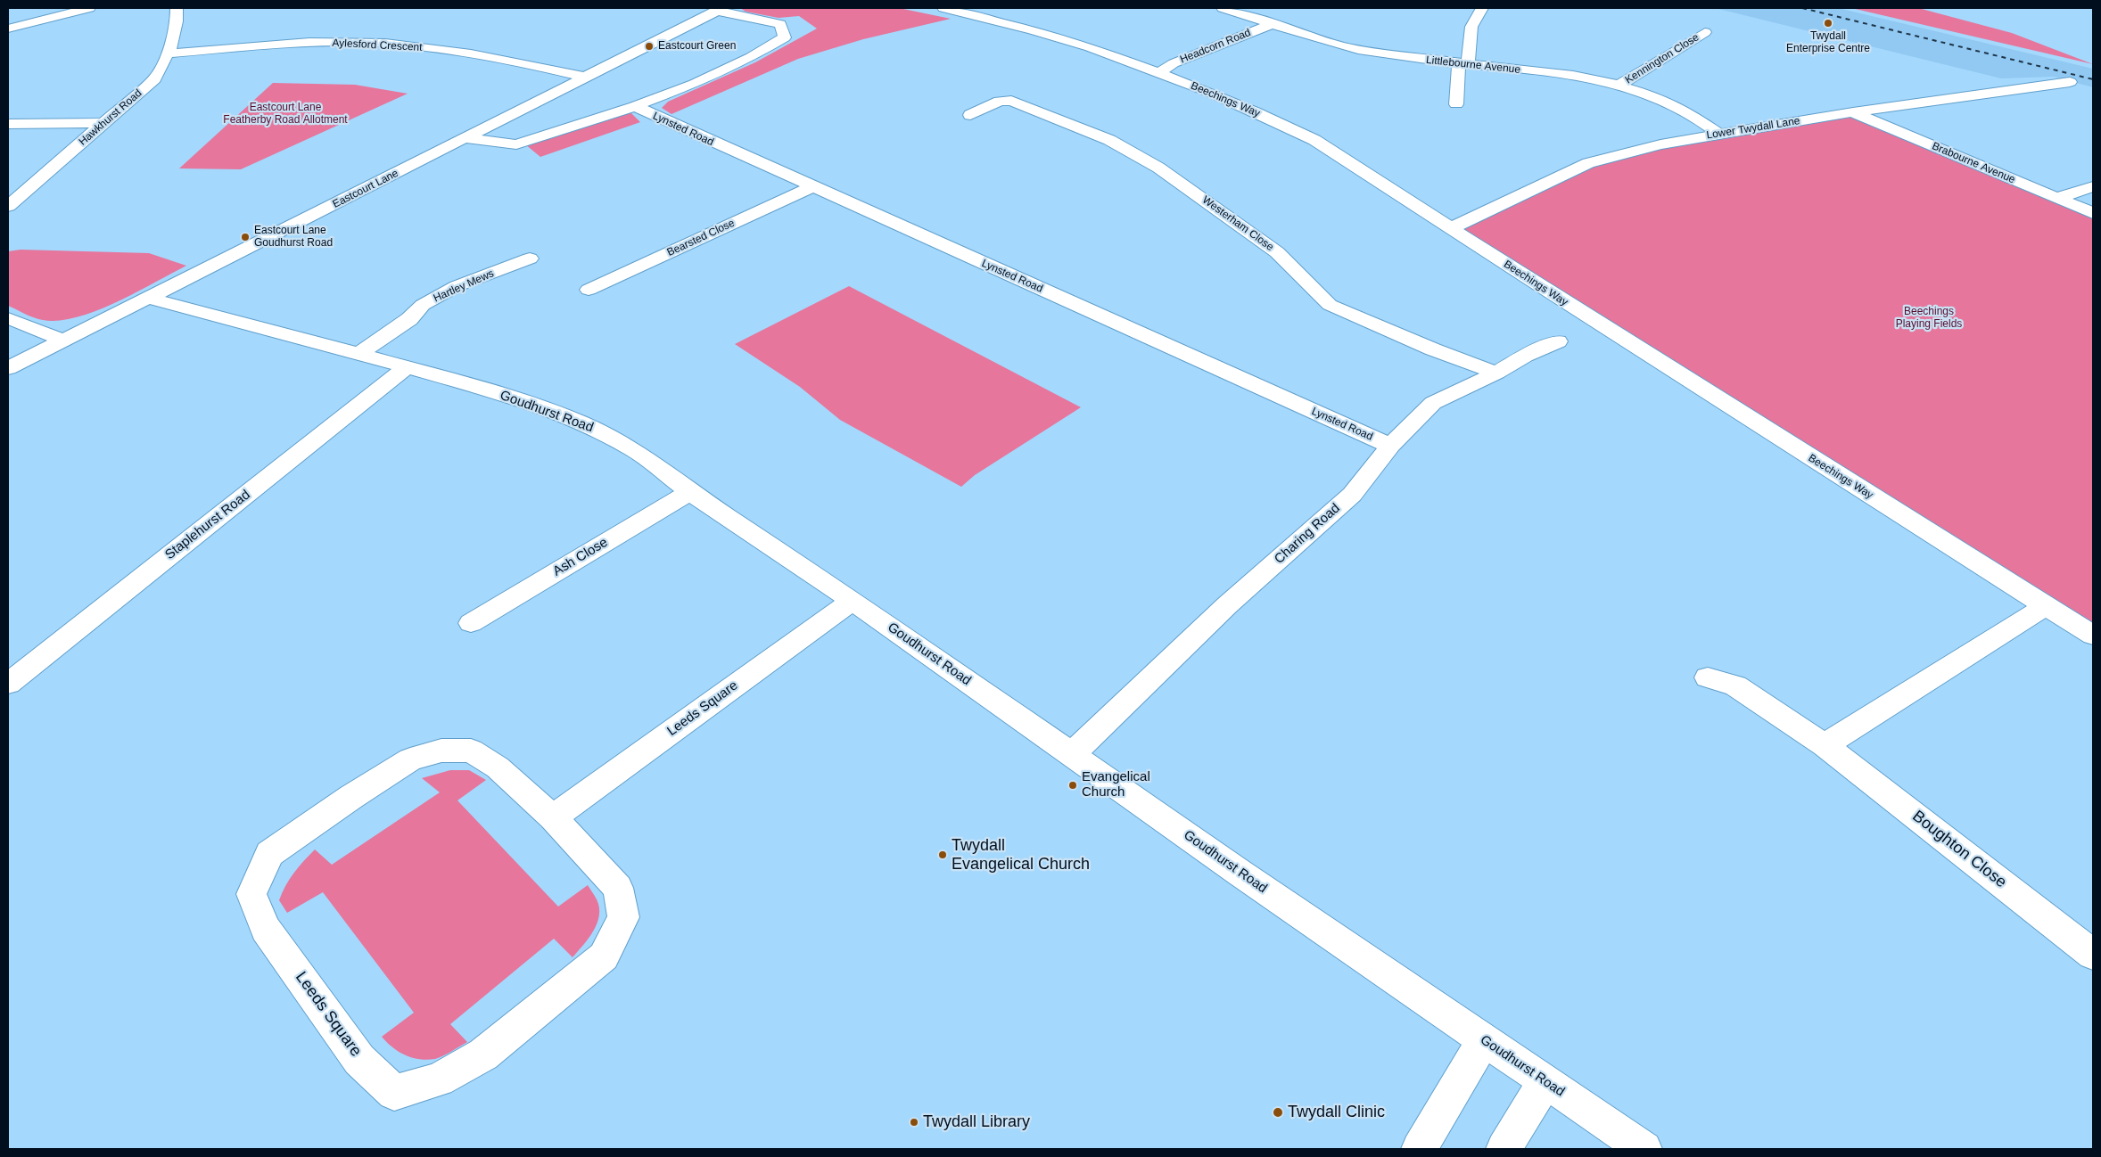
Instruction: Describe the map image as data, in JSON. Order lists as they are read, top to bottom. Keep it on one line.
{"streets":{"street":["Aylesford Crescent","Headcorn Road","Kennington Close","Littlebourne Avenue","Beechings Way","Hawkhurst Road","Lower Twydall Lane","Lynsted Road","Brabourne Avenue","Eastcourt Lane","Westerham Close","Bearsted Close","Hartley Mews","Goudhurst Road","Staplehurst Road","Charing Road","Ash Close","Leeds Square","Boughton Close"]},"crossings":[["Aylesford Crescent","Hawkhurst Road"],["Aylesford Crescent","Eastcourt Lane"],["Headcorn Road","Littlebourne Avenue"],["Headcorn Road","Beechings Way"],["Kennington Close","Littlebourne Avenue"],["Littlebourne Avenue","Lower Twydall Lane"],["Beechings Way","Lower Twydall Lane"],["Lower Twydall Lane","Brabourne Avenue"],["Lynsted Road","Bearsted Close"],["Lynsted Road","Charing Road"],["Eastcourt Lane","Goudhurst Road"],["Westerham Close","Charing Road"],["Hartley Mews","Goudhurst Road"],["Goudhurst Road","Staplehurst Road"],["Goudhurst Road","Charing Road"],["Goudhurst Road","Ash Close"],["Goudhurst Road","Leeds Square"]],"parks":["Eastcourt Lane Featherby Road Allotment","Beechings Playing Fields"],"places":["Twydall Enterprise Centre","Eastcourt Green","Eastcourt Lane Goudhurst Road","Evangelical Church","Twydall Evangelical Church","Twydall Clinic","Twydall Library"]}
